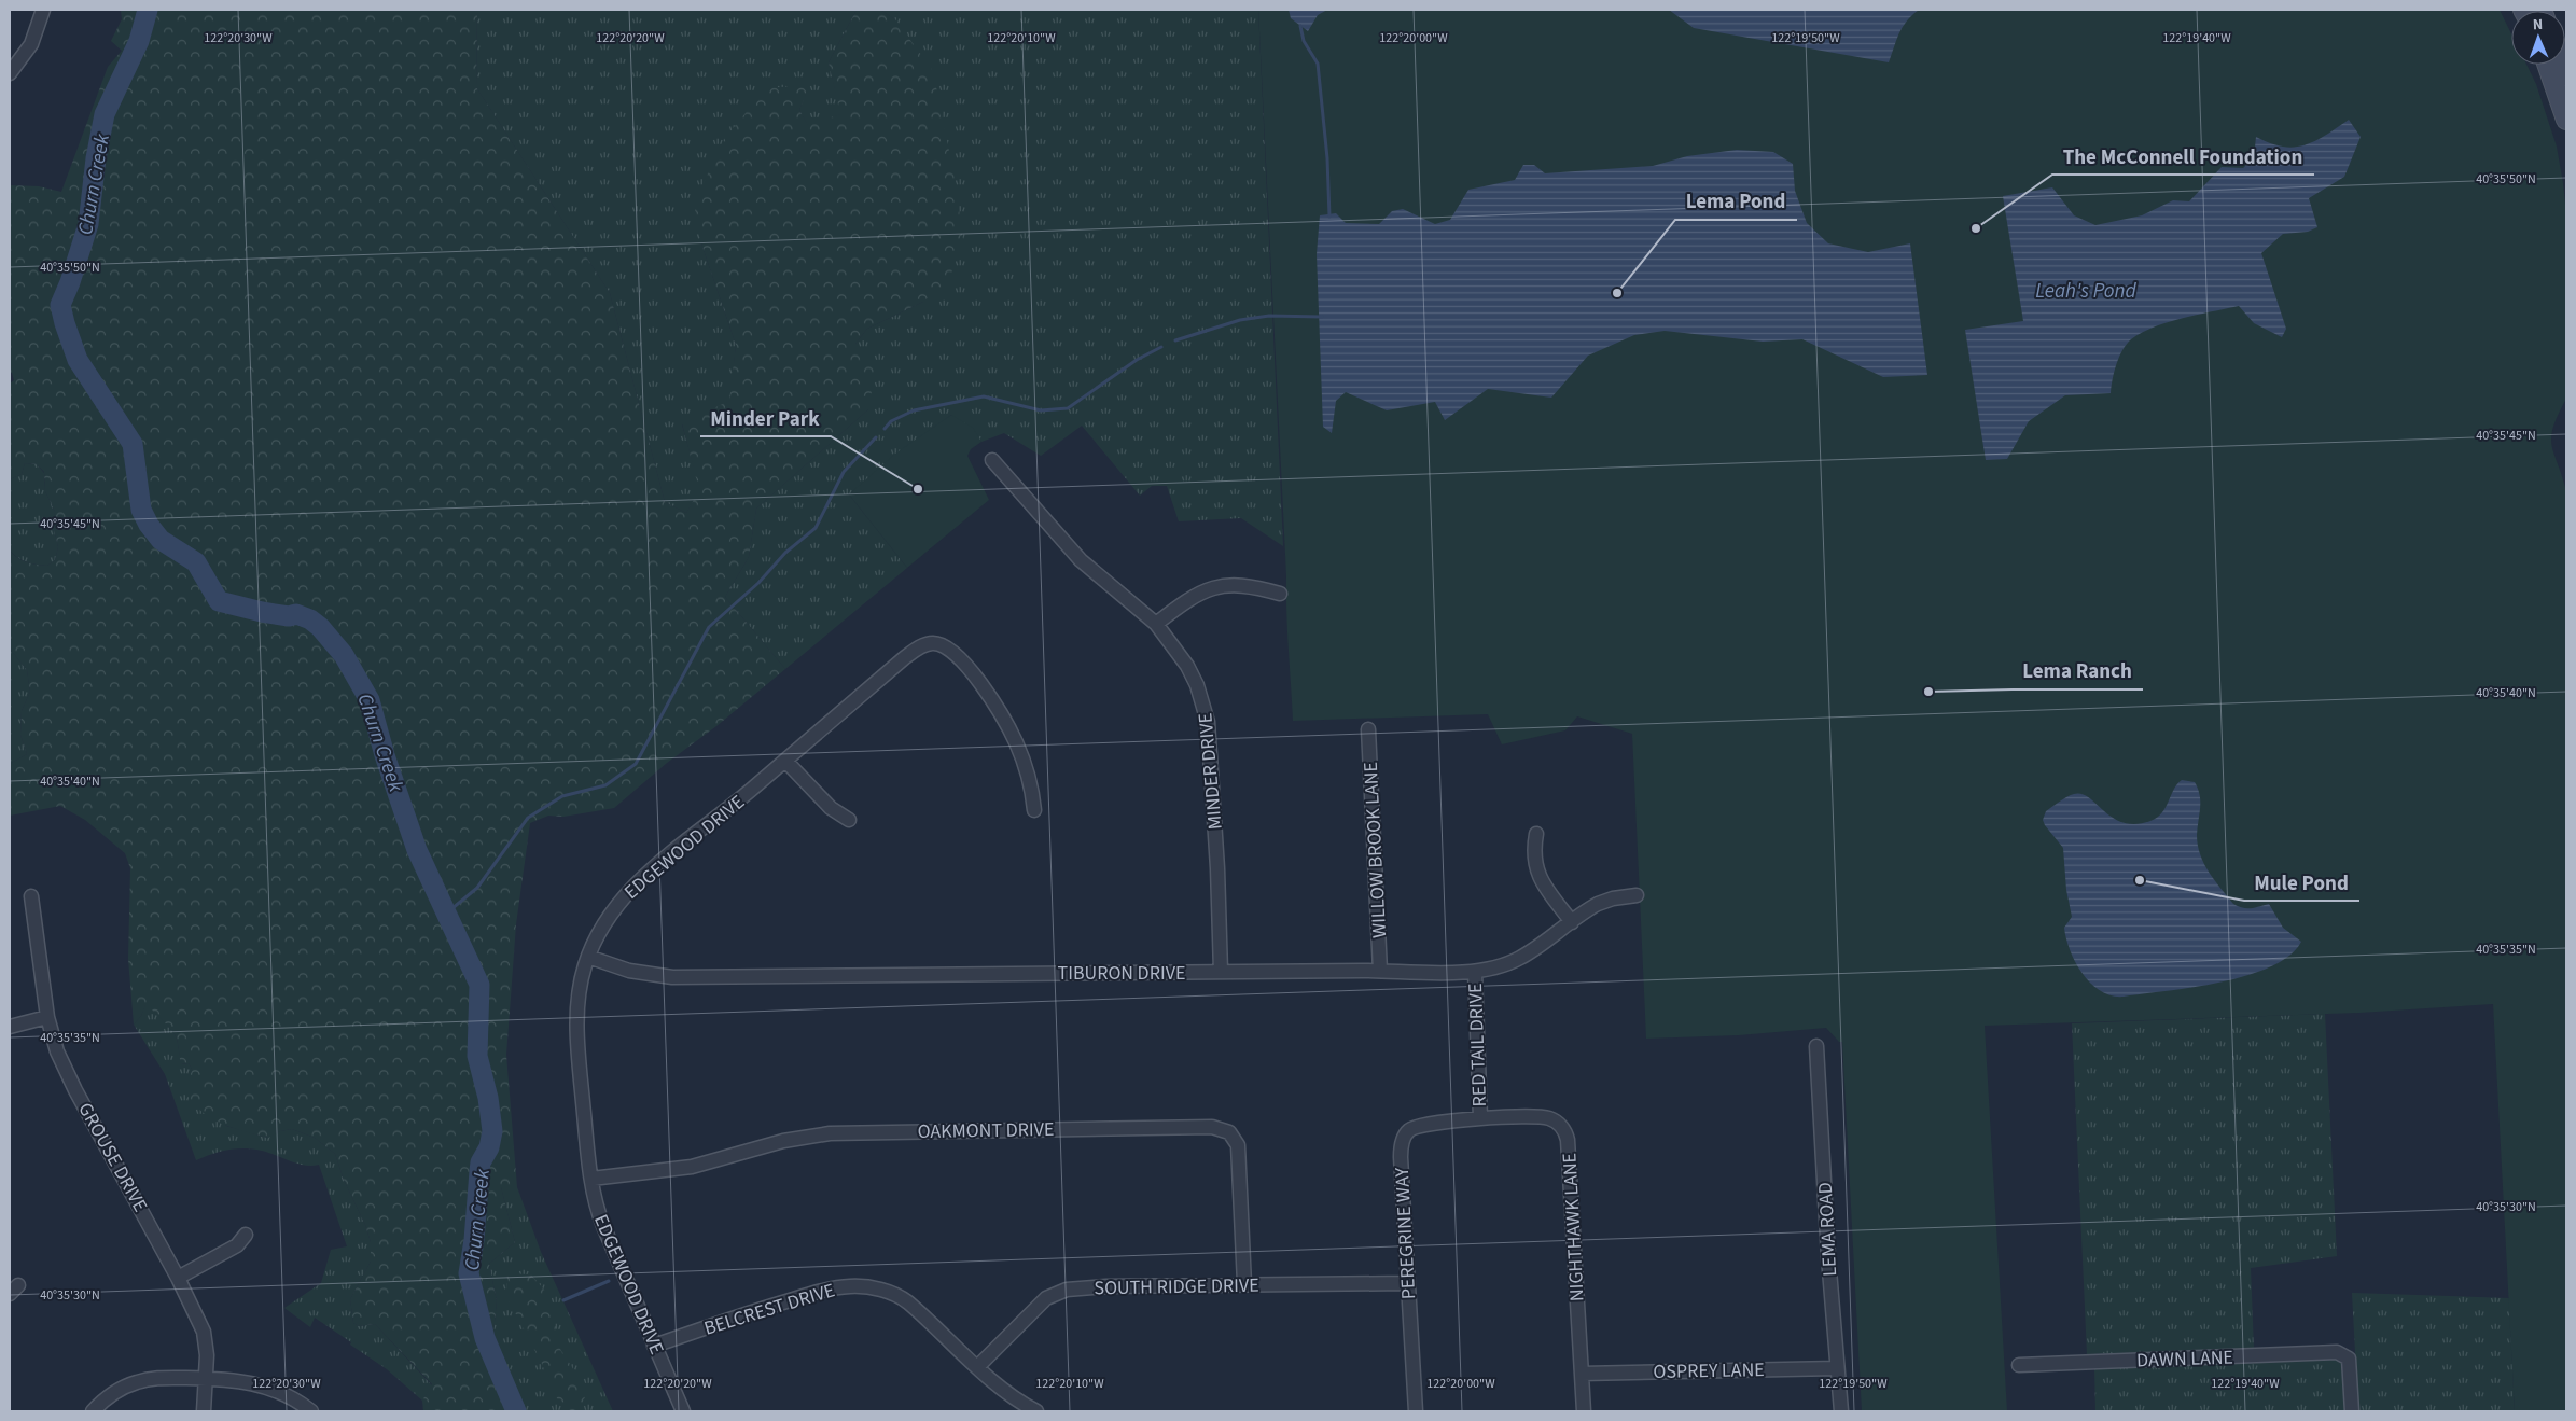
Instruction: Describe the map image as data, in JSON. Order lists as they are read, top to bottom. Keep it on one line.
{"streets":{"street":["MINDER DRIVE","EDGEWOOD DRIVE","WILLOW BROOK LANE","TIBURON DRIVE","RED TAIL DRIVE","OAKMONT DRIVE","GROUSE DRIVE","NIGHTHAWK LANE","LEMA ROAD","PEREGRINE WAY","SOUTH RIDGE DRIVE","BELCREST DRIVE","DAWN LANE","OSPREY LANE"]},"crossings":[["MINDER DRIVE","TIBURON DRIVE"],["EDGEWOOD DRIVE","TIBURON DRIVE"],["EDGEWOOD DRIVE","OAKMONT DRIVE"],["EDGEWOOD DRIVE","BELCREST DRIVE"],["WILLOW BROOK LANE","TIBURON DRIVE"],["TIBURON DRIVE","RED TAIL DRIVE"],["RED TAIL DRIVE","NIGHTHAWK LANE"],["RED TAIL DRIVE","PEREGRINE WAY"],["OAKMONT DRIVE","SOUTH RIDGE DRIVE"],["NIGHTHAWK LANE","PEREGRINE WAY"],["NIGHTHAWK LANE","OSPREY LANE"],["LEMA ROAD","OSPREY LANE"],["PEREGRINE WAY","SOUTH RIDGE DRIVE"],["SOUTH RIDGE DRIVE","BELCREST DRIVE"]],"water":["Churn Creek","Leah's Pond"],"places":["The McConnell Foundation","Lema Pond","Minder Park","Lema Ranch","Mule Pond"],"north":"top","coordinates":["122°20'30\"W","122°20'20\"W","122°20'10\"W","122°20'00\"W","122°19'50\"W","122°19'40\"W","40°35'50\"N","40°35'45\"N","40°35'40\"N","40°35'35\"N","40°35'30\"N"]}
